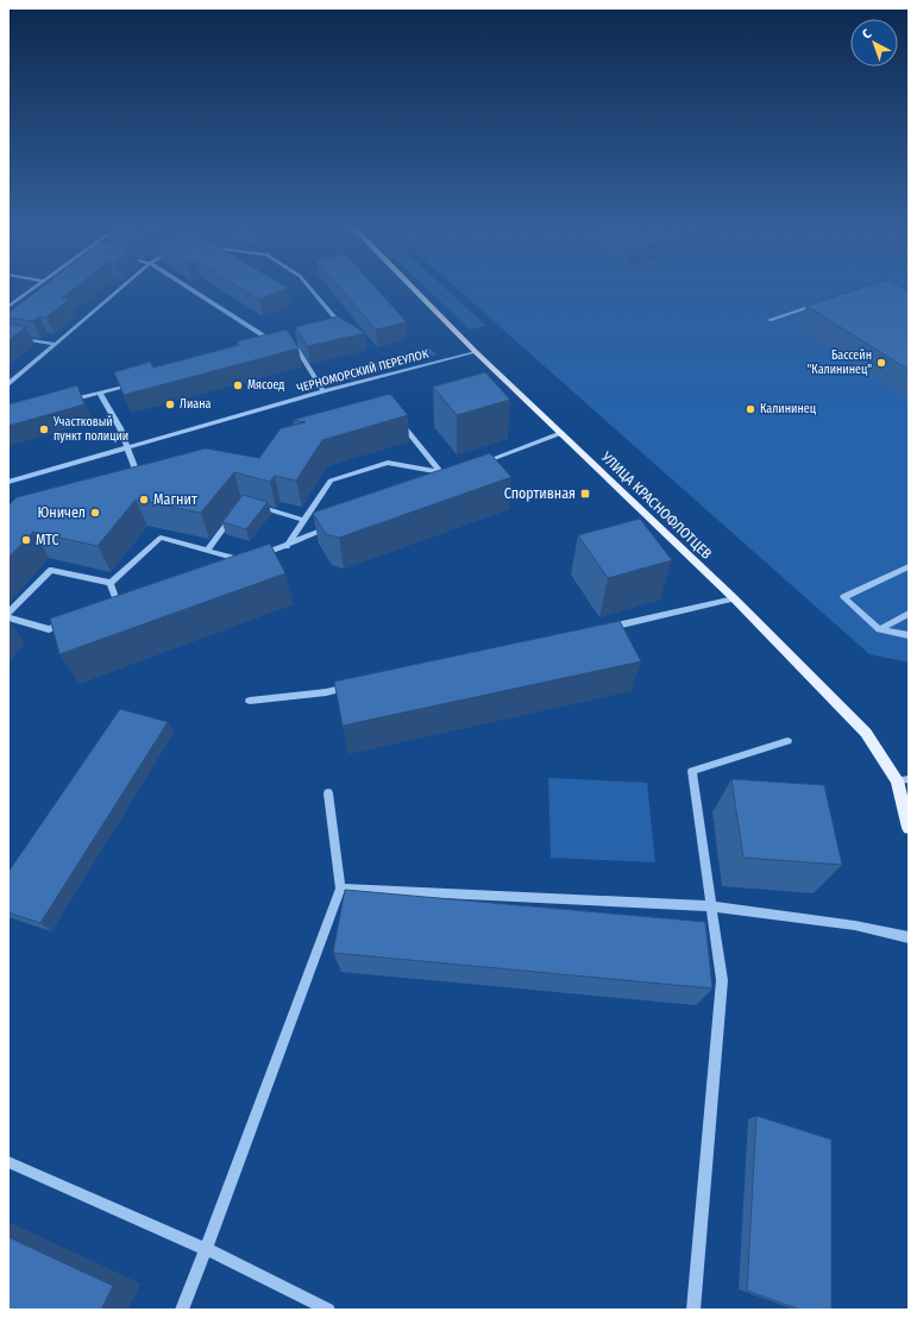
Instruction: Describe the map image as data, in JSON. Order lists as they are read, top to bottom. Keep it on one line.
{"streets":{"main road":["УЛИЦА КРАСНОФЛОТЦЕВ"],"street":["ЧЕРНОМОРСКИЙ ПЕРЕУЛОК"]},"crossings":[["ЧЕРНОМОРСКИЙ ПЕРЕУЛОК","УЛИЦА КРАСНОФЛОТЦЕВ"]],"places":{"other":["Бассейн \"Калининец\"","Мясоед","Лиана","Калининец","Участковый пункт полиции","Магнит","Юничел","МТС"],"transit":["Спортивная"]},"north":"top left"}
